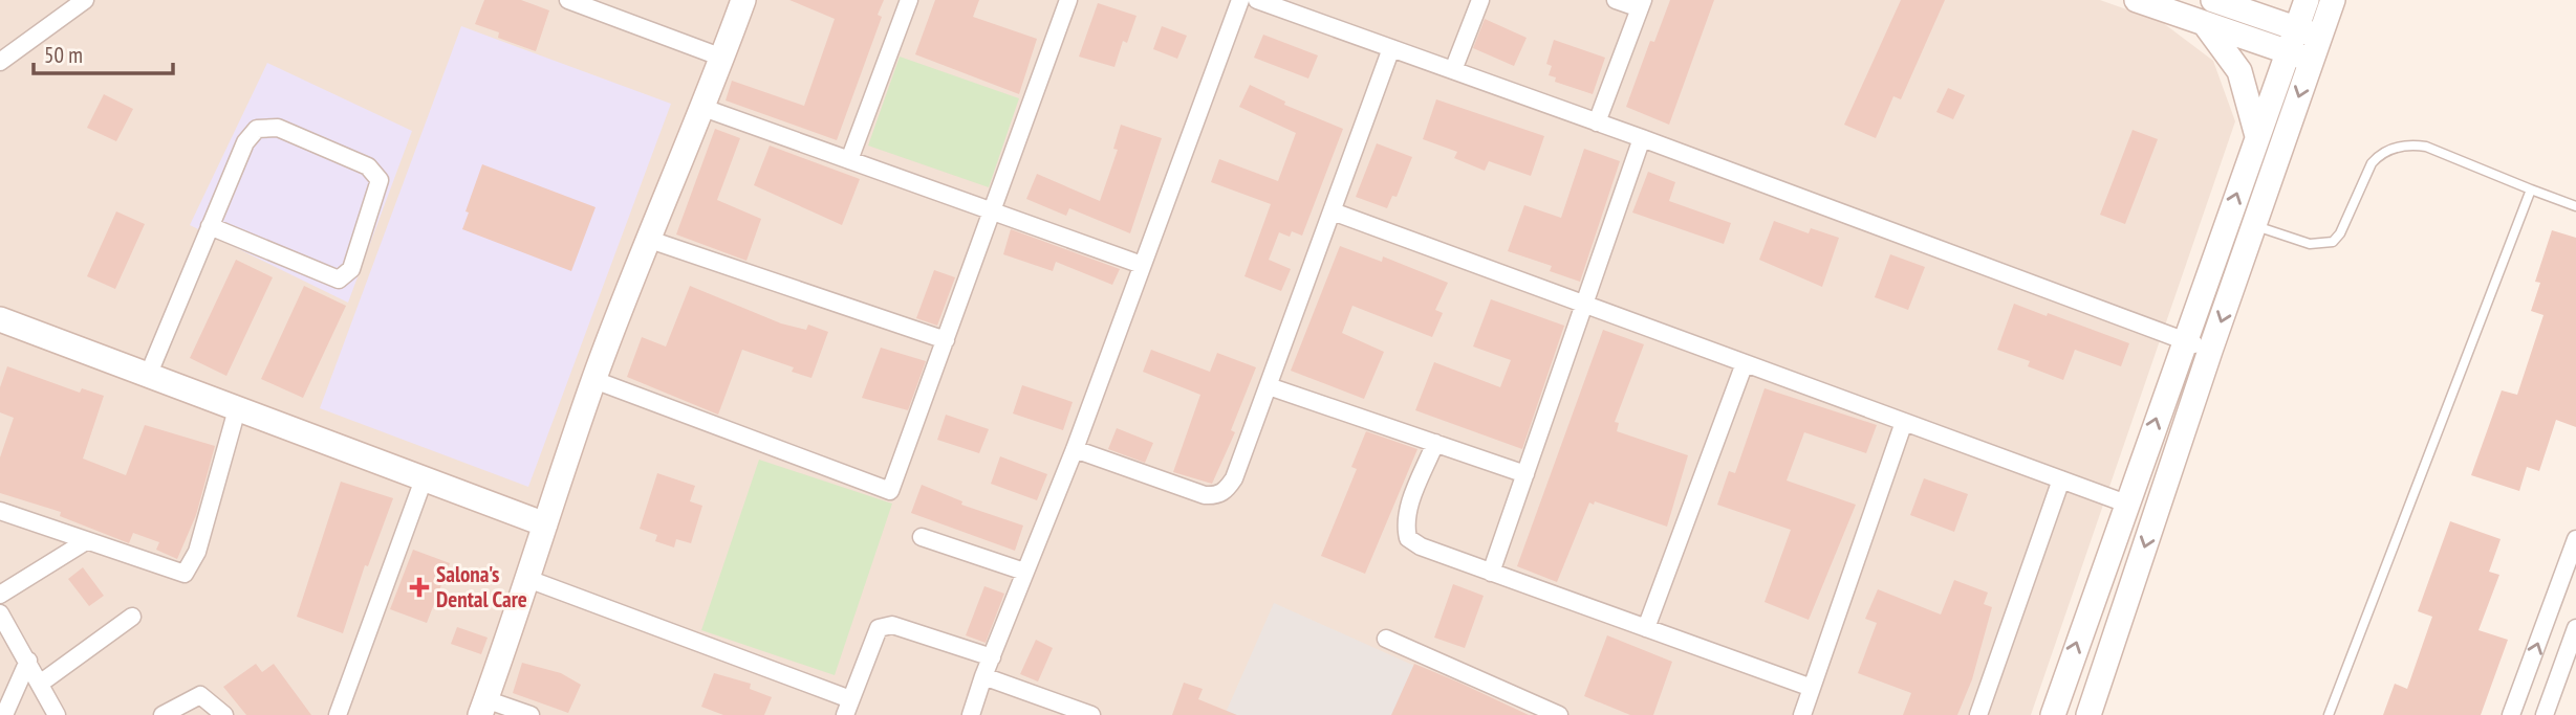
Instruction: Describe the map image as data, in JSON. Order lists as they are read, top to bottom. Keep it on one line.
{"places":{"health":["Salona's Dental Care"]},"scale_bar":"50 m"}
